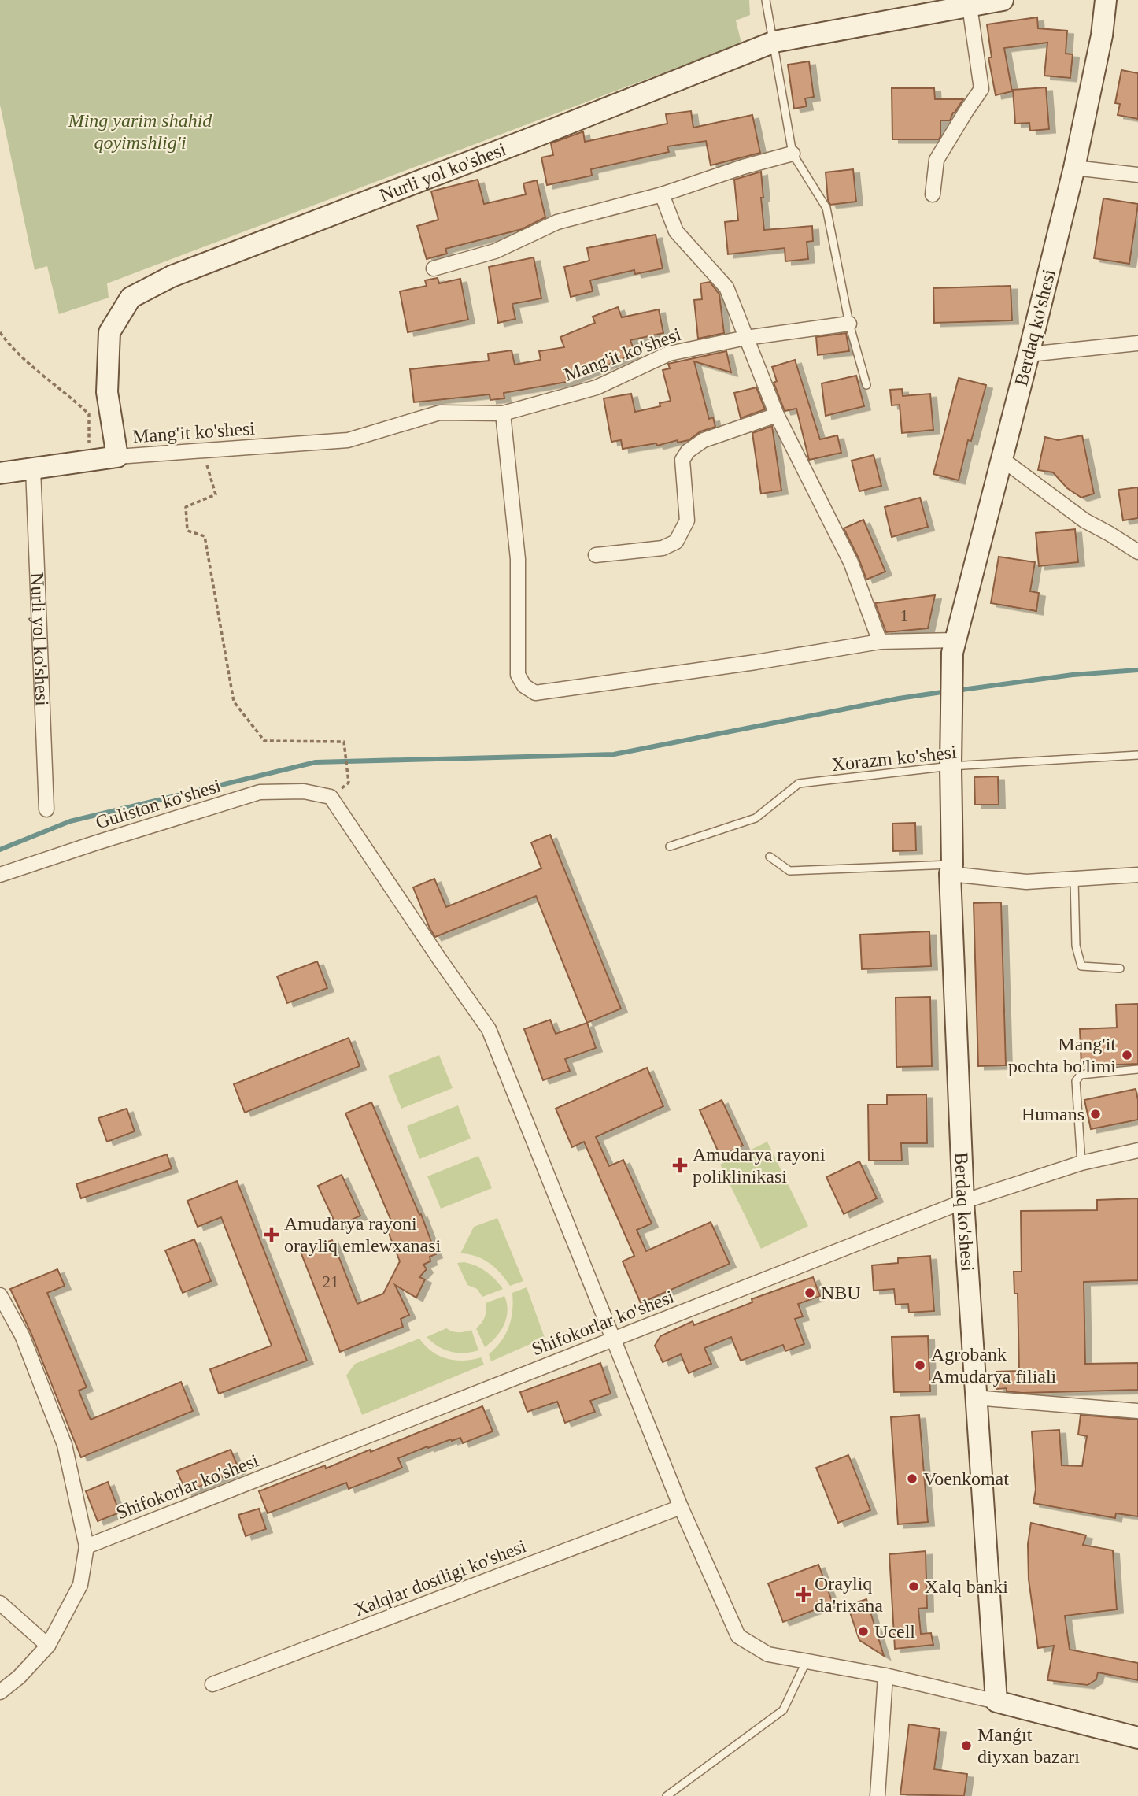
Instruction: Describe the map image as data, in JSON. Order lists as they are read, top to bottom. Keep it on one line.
{"streets":{"main road":["Nurli yol ko'shesi","Berdaq ko'shesi"],"street":["Mang'it ko'shesi","Guliston ko'shesi","Shifokorlar ko'shesi","Xalqlar dostligi ko'shesi"],"lane":["Xorazm ko'shesi"]},"crossings":[["Nurli yol ko'shesi","Mang'it ko'shesi"],["Berdaq ko'shesi","Xorazm ko'shesi"],["Berdaq ko'shesi","Shifokorlar ko'shesi"],["Guliston ko'shesi","Shifokorlar ko'shesi"]],"parks":["Ming yarim shahid qoyimshlig'i"],"places":{"other":["Mang'it pochta bo'limi","Humans","NBU","Agrobank Amudarya filiali","Voenkomat","Xalq banki","Ucell","Manǵıt diyxan bazarı"],"health":["Amudarya rayoni poliklinikasi","Amudarya rayoni orayliq emlewxanasi","Orayliq da'rixana"]},"house_numbers":["1","21"]}
